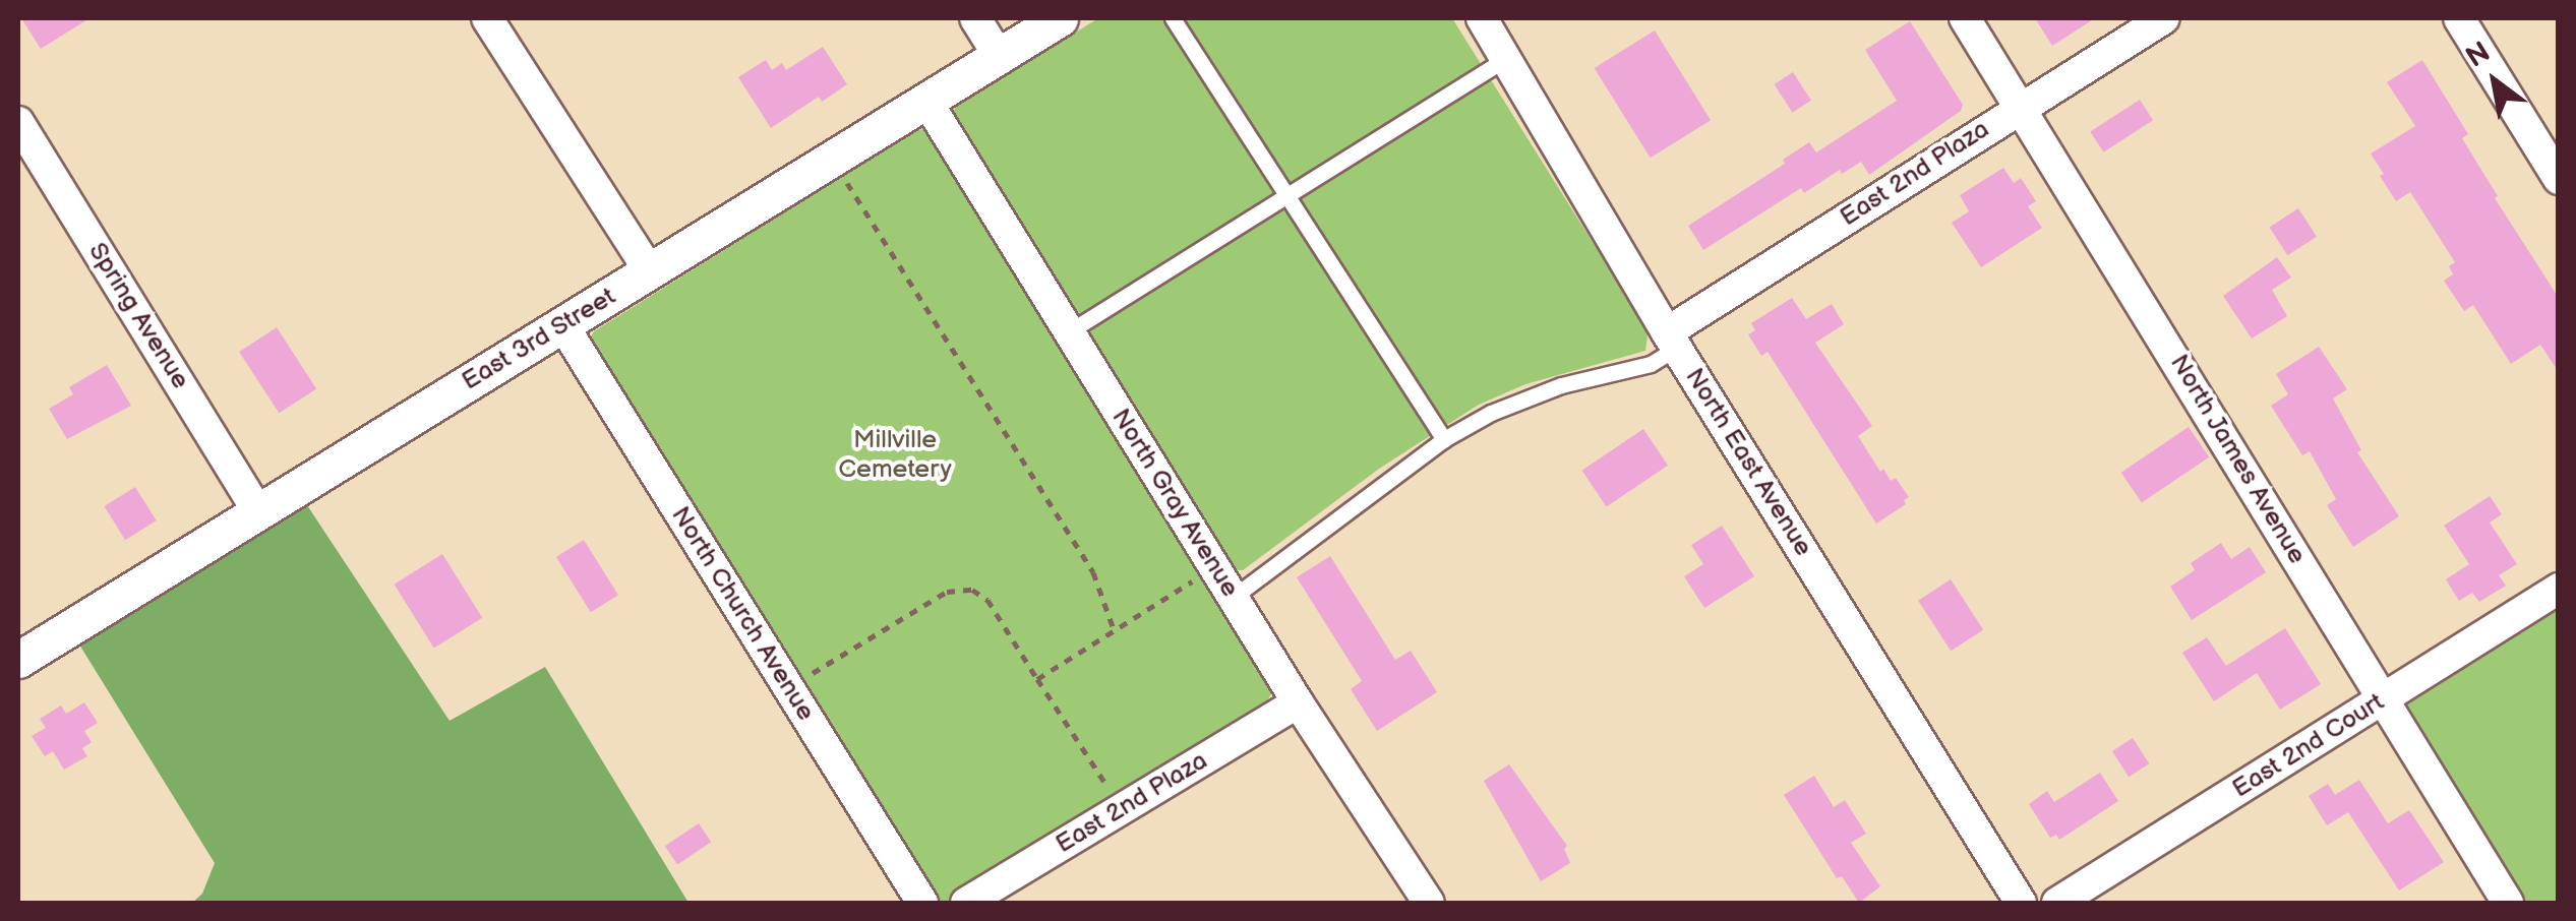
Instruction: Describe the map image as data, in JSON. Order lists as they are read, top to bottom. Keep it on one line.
{"streets":{"street":["East 2nd Plaza","Spring Avenue","East 3rd Street","North James Avenue","North East Avenue","North Gray Avenue","North Church Avenue","East 2nd Court"]},"crossings":[["East 2nd Plaza","North James Avenue"],["East 2nd Plaza","North East Avenue"],["East 2nd Plaza","North Gray Avenue"],["Spring Avenue","East 3rd Street"],["East 3rd Street","North Gray Avenue"],["East 3rd Street","North Church Avenue"],["North James Avenue","East 2nd Court"]],"parks":["Millville Cemetery"],"north":"top left"}
